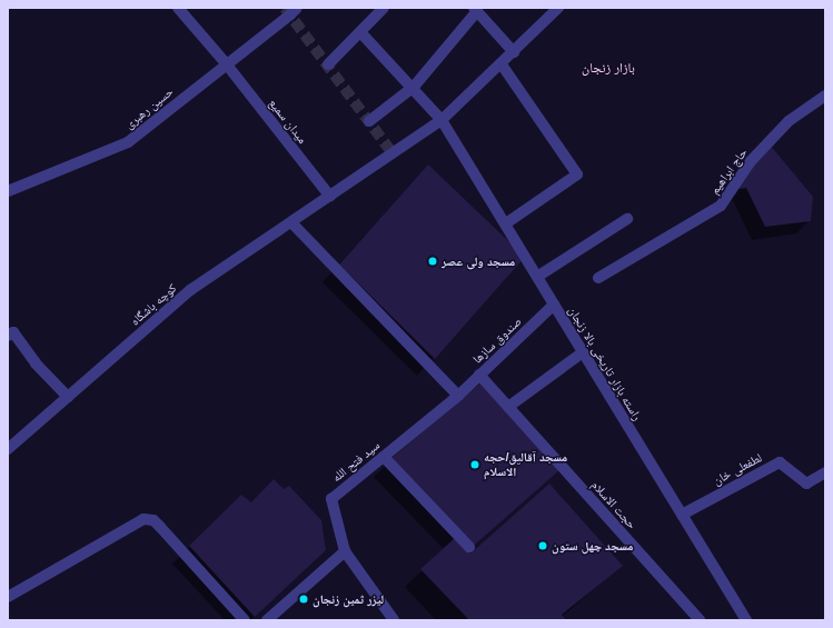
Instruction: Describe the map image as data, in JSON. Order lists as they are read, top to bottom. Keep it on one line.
{"streets":{"street":["حسین رهبری","میدان سمیع","حاج ابراهیم","کوچه باشگاه","صندوق سازها","راسته بازار تاریخی بالا زنجان","سید فتح الله","لطفعلی خان","حجت الاسلام"]},"crossings":[["حسین رهبری","میدان سمیع"],["میدان سمیع","کوچه باشگاه"],["کوچه باشگاه","راسته بازار تاریخی بالا زنجان"],["صندوق سازها","راسته بازار تاریخی بالا زنجان"],["صندوق سازها","سید فتح الله"],["صندوق سازها","حجت الاسلام"],["راسته بازار تاریخی بالا زنجان","لطفعلی خان"]],"districts":["بازار زنجان"],"places":["مسجد ولی عصر","مسجد آقالیق/حجه الاسلام","مسجد چهل ستون","لیزر ثمین زنجان"]}
